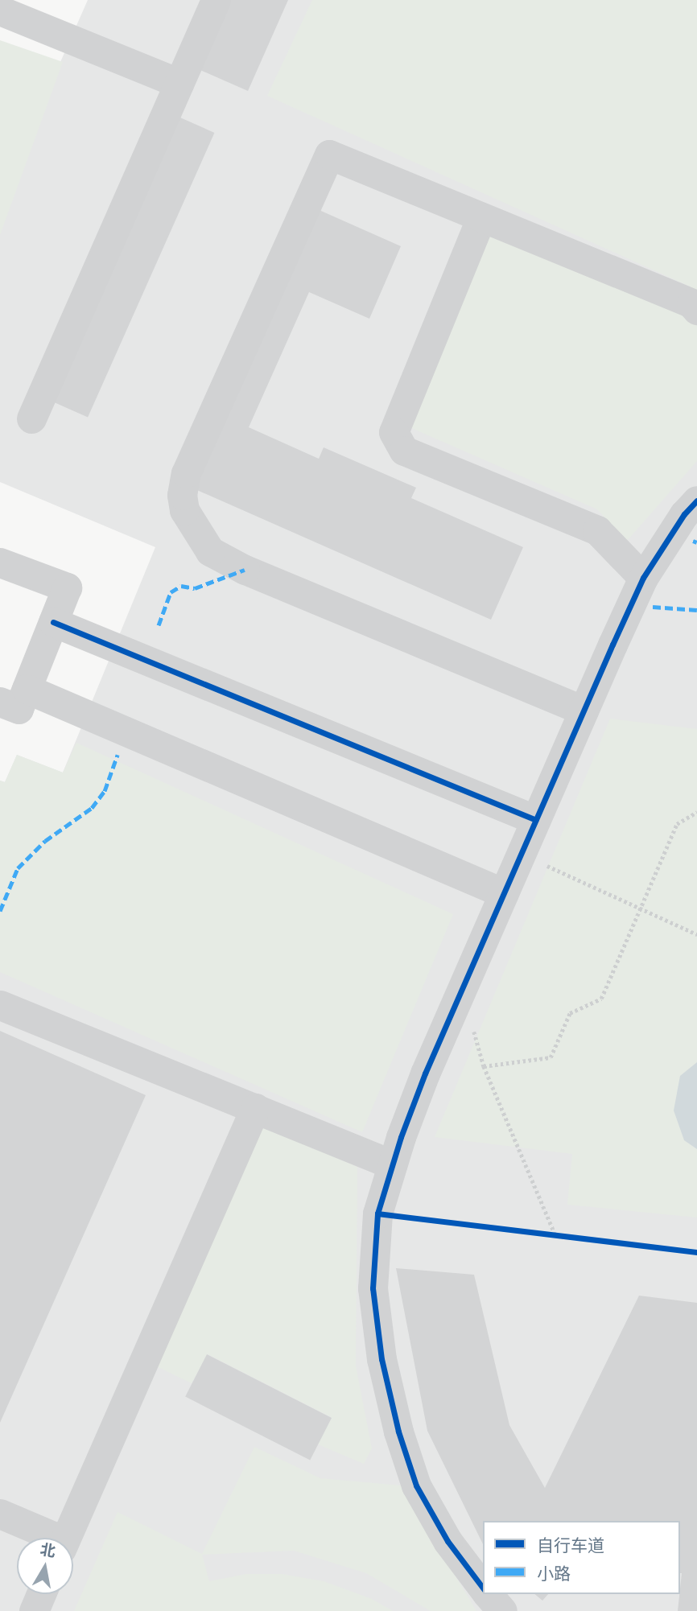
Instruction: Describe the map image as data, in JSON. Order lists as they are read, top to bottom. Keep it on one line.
{"legend":["自行车道","小路"],"north":"top"}
